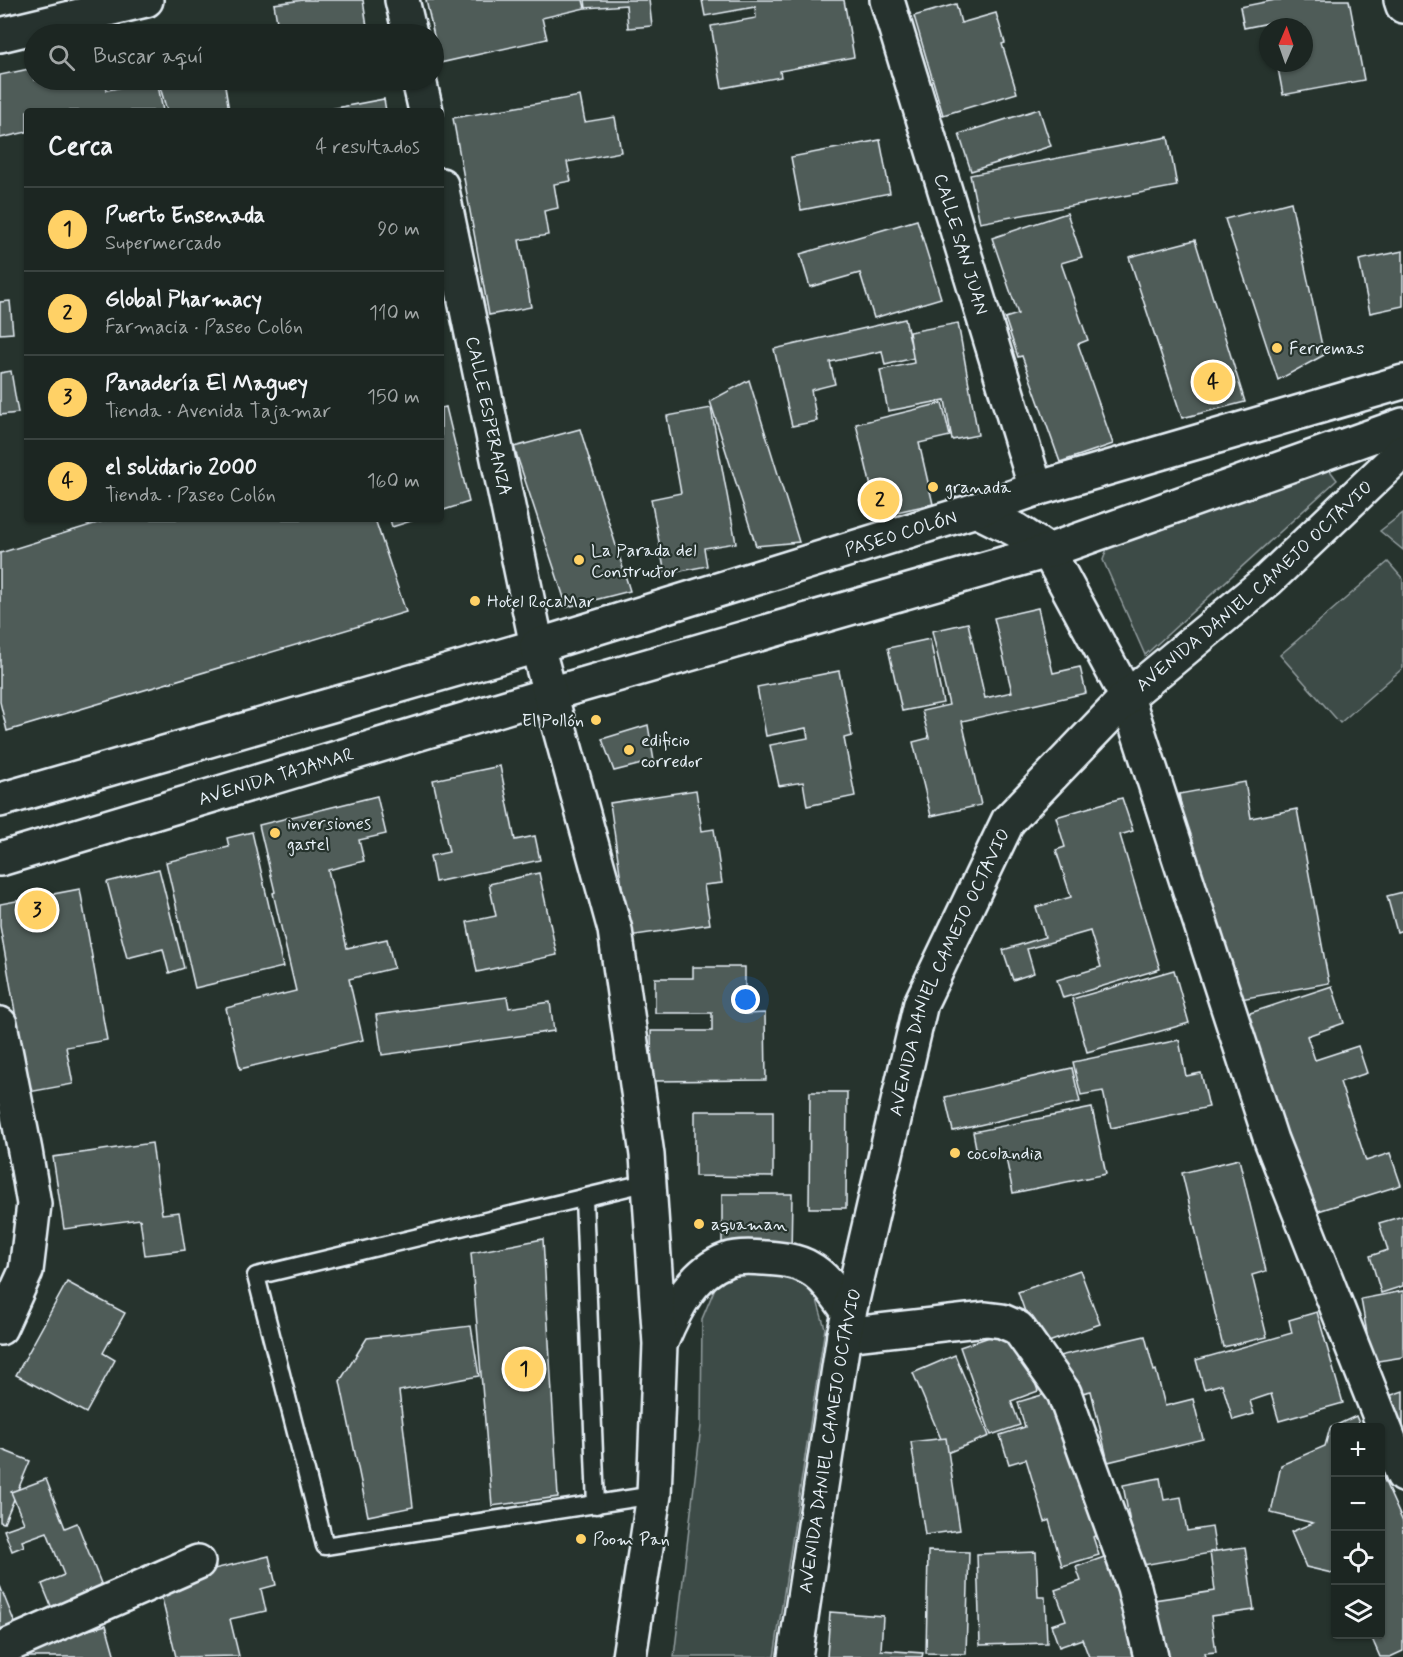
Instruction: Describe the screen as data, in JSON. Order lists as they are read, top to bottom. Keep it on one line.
{"streets":{"street":["CALLE SAN JUAN","CALLE ESPERANZA","PASEO COLÓN","AVENIDA DANIEL CAMEJO OCTAVIO","AVENIDA TAJAMAR"]},"crossings":[["CALLE SAN JUAN","PASEO COLÓN"],["CALLE ESPERANZA","PASEO COLÓN"],["CALLE ESPERANZA","AVENIDA TAJAMAR"]],"places":["Ferremas","granada","La Parada del Constructor","Hotel RocaMar","El Pollón","edificio corredor","inversiones gastel","cocolandia","aquaman","Poom Pan"],"north":"top","page":{"search":"Buscar aquí","heading":["Cerca","4 resultados"],"list":[{"mark":"1","name":"Puerto Ensenada","note":"Supermercado","value":"90 m"},{"mark":"2","name":"Global Pharmacy","note":"Farmacia · Paseo Colón","value":"110 m"},{"mark":"3","name":"Panadería El Maguey","note":"Tienda · Avenida Tajamar","value":"150 m"},{"mark":"4","name":"el solidario 2000","note":"Tienda · Paseo Colón","value":"160 m"}],"pins":["4","2","3","1"],"map_buttons":["+","−"]}}
